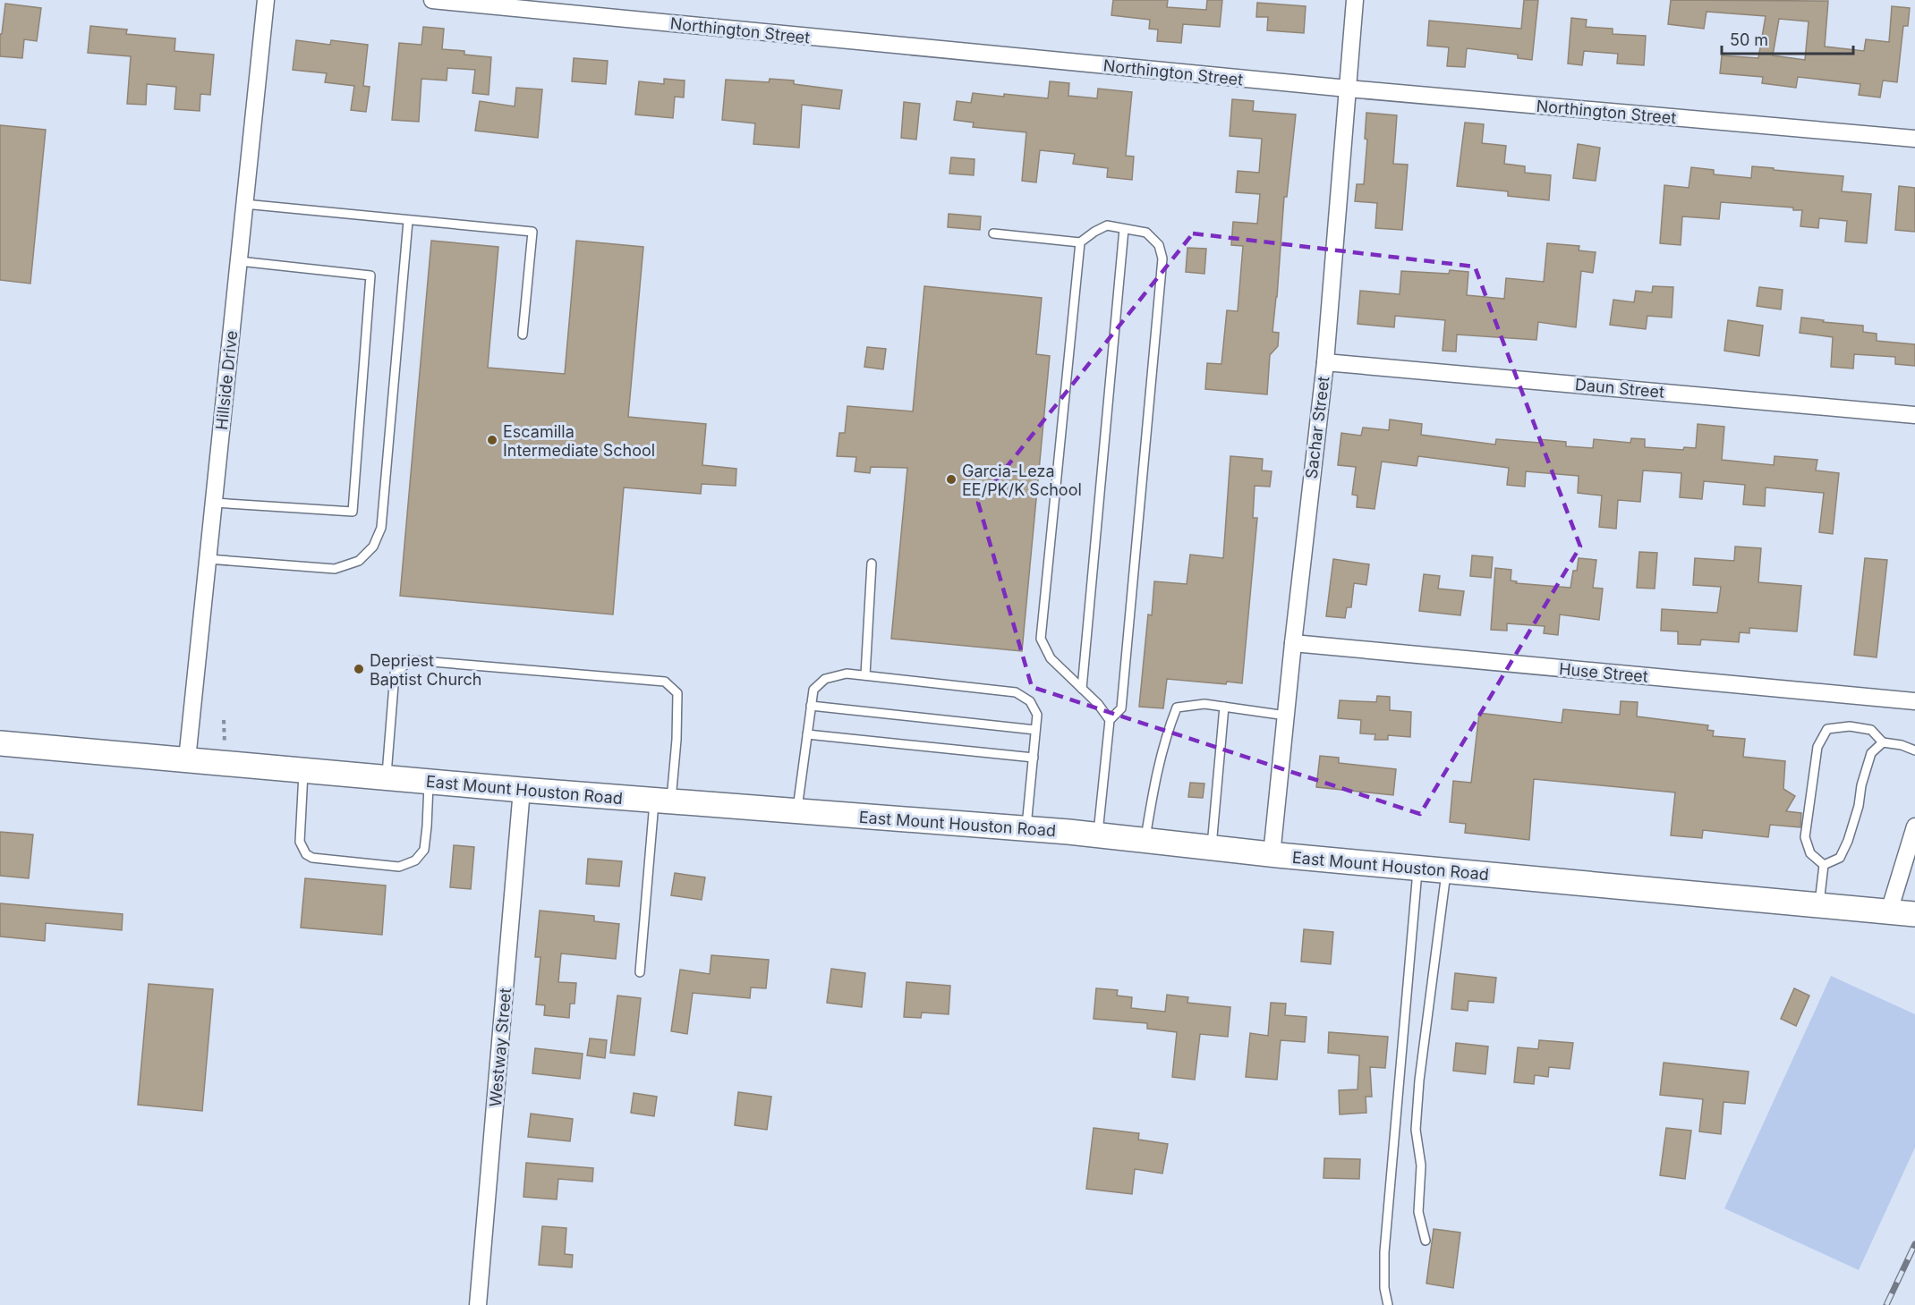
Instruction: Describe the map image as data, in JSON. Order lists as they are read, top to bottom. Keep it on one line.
{"streets":{"main road":["East Mount Houston Road"],"street":["Northington Street","Hillside Drive","Daun Street","Sachar Street","Huse Street","Westway Street"]},"crossings":[["Northington Street","Sachar Street"],["Hillside Drive","East Mount Houston Road"],["Daun Street","Sachar Street"],["Sachar Street","Huse Street"],["Sachar Street","East Mount Houston Road"],["East Mount Houston Road","Westway Street"]],"places":["Escamilla Intermediate School","Garcia-Leza EE/PK/K School","Depriest Baptist Church"],"scale_bar":"50 m"}
